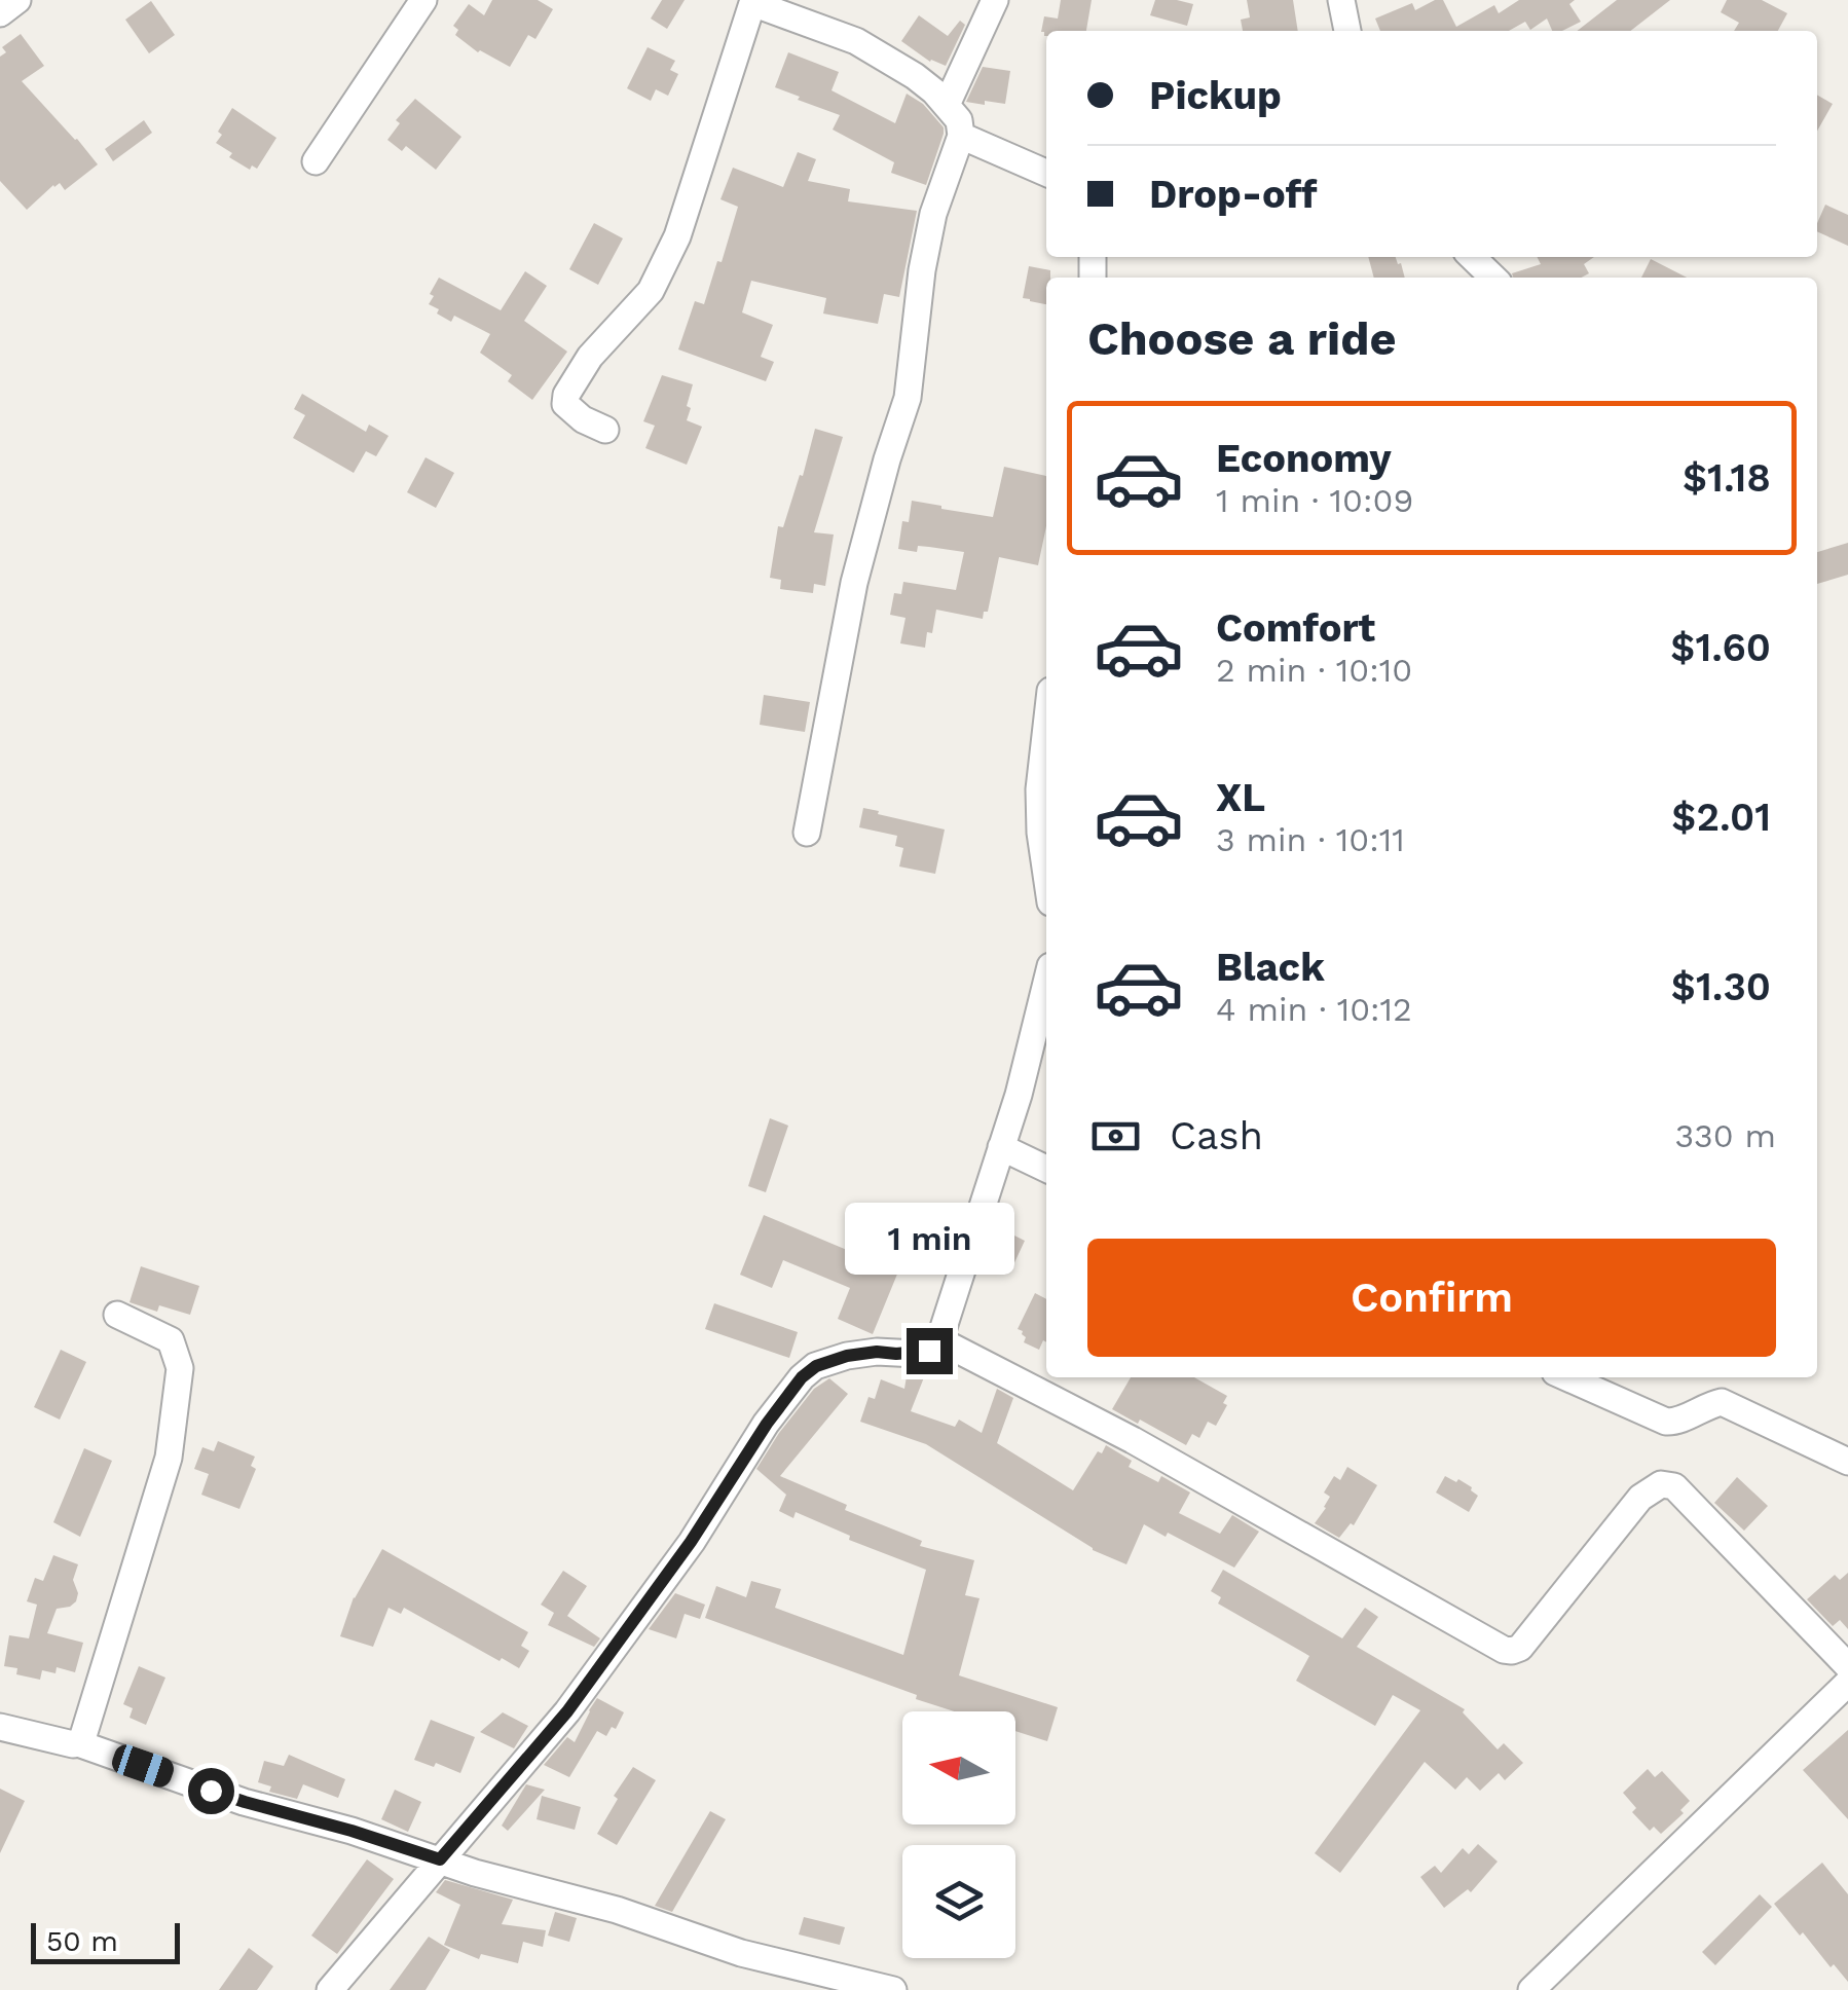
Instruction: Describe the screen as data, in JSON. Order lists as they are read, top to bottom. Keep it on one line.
{"scale_bar":"50 m","north":"left","page":{"banner":["Pickup","Drop-off"],"heading":"Choose a ride","list":[{"name":"Economy","note":"1 min · 10:09","value":"$1.18"},{"name":"Comfort","note":"2 min · 10:10","value":"$1.60"},{"name":"XL","note":"3 min · 10:11","value":"$2.01"},{"name":"Black","note":"4 min · 10:12","value":"$1.30"}],"pay":["Cash","330 m"],"bubble":"1 min","buttons":"Confirm","scale":"50 m"}}
